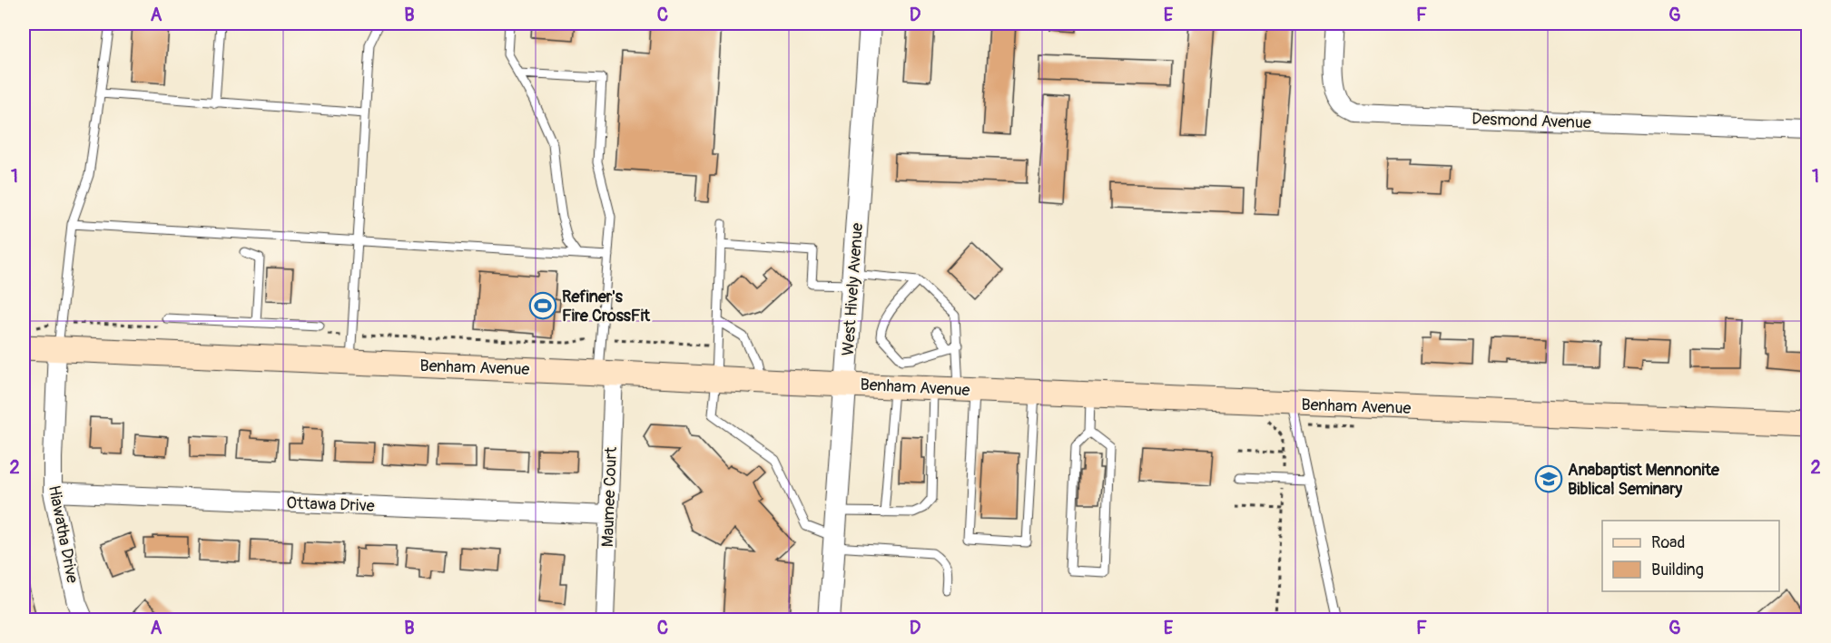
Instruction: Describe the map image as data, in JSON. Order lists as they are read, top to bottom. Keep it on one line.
{"streets":{"main road":["Benham Avenue"],"street":["Desmond Avenue","West Hively Avenue","Maumee Court","Ottawa Drive","Hiawatha Drive"]},"crossings":[["West Hively Avenue","Benham Avenue"],["Benham Avenue","Maumee Court"],["Benham Avenue","Hiawatha Drive"],["Maumee Court","Ottawa Drive"],["Ottawa Drive","Hiawatha Drive"]],"places":{"sports":["Refiner's Fire CrossFit"],"school or university":["Anabaptist Mennonite Biblical Seminary"]},"legend":["Road","Building"],"grid":{"columns":["A","B","C","D","E","F","G"],"rows":["1","2"]}}
